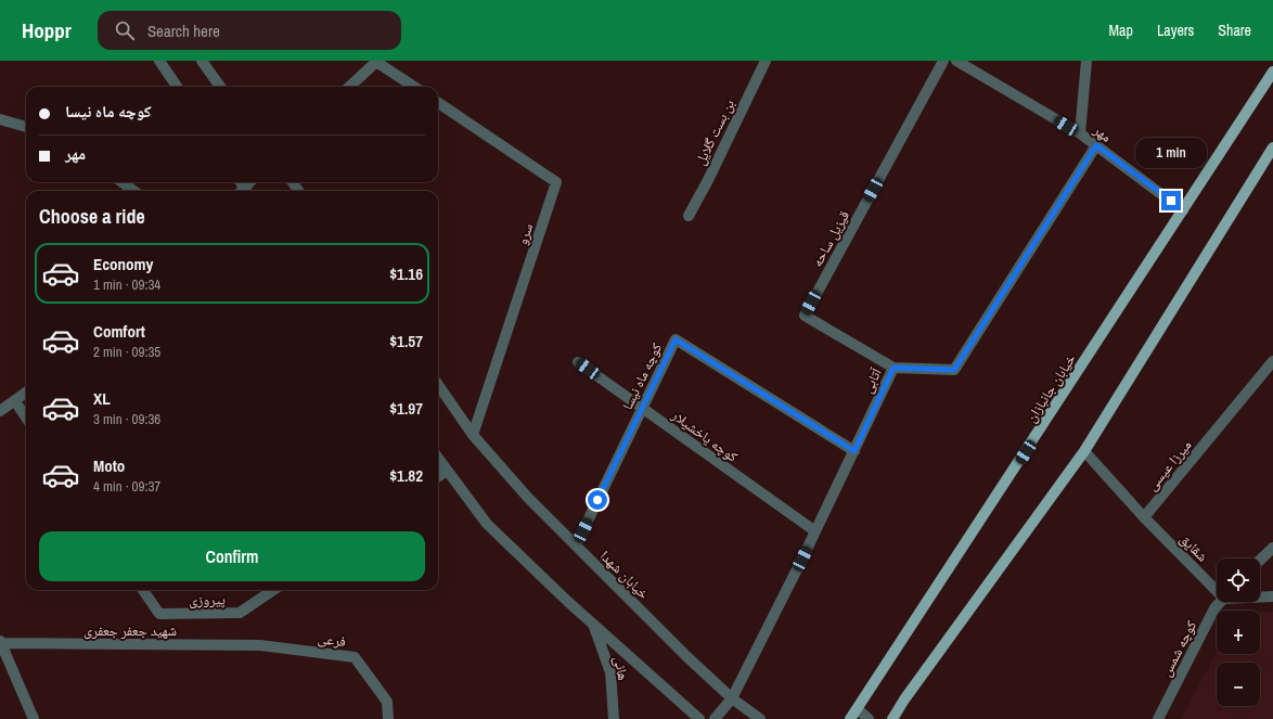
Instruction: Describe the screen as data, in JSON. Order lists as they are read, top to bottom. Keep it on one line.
{"streets":{"main road":["خیابان جانبازان"],"street":["بن بست گلایل","مهر","سرو","قیزیل ساحه","کوچه ماه نیسا","آتابی","کوچه یاخشیلار","میرزا عیسی","شقایق","خیابان شهدا","پیروزی","شهید جعفر جعفری","فرعی","کوچه شمس","هانی"]},"crossings":[["مهر","آتابی"],["مهر","خیابان جانبازان"],["سرو","خیابان شهدا"],["قیزیل ساحه","آتابی"],["کوچه ماه نیسا","آتابی"],["کوچه ماه نیسا","کوچه یاخشیلار"],["کوچه ماه نیسا","خیابان شهدا"],["آتابی","کوچه یاخشیلار"],["آتابی","خیابان شهدا"],["میرزا عیسی","شقایق"],["شهید جعفر جعفری","فرعی"]],"page":{"header":"Hoppr","search":"Search here","nav":["Map","Layers","Share"],"banner":["کوچه ماه نیسا","مهر"],"bubble":"1 min","heading":"Choose a ride","list":[{"name":"Economy","note":"1 min · 09:34","value":"$1.16"},{"name":"Comfort","note":"2 min · 09:35","value":"$1.57"},{"name":"XL","note":"3 min · 09:36","value":"$1.97"},{"name":"Moto","note":"4 min · 09:37","value":"$1.82"}],"buttons":"Confirm","map_buttons":["+","−"]}}
